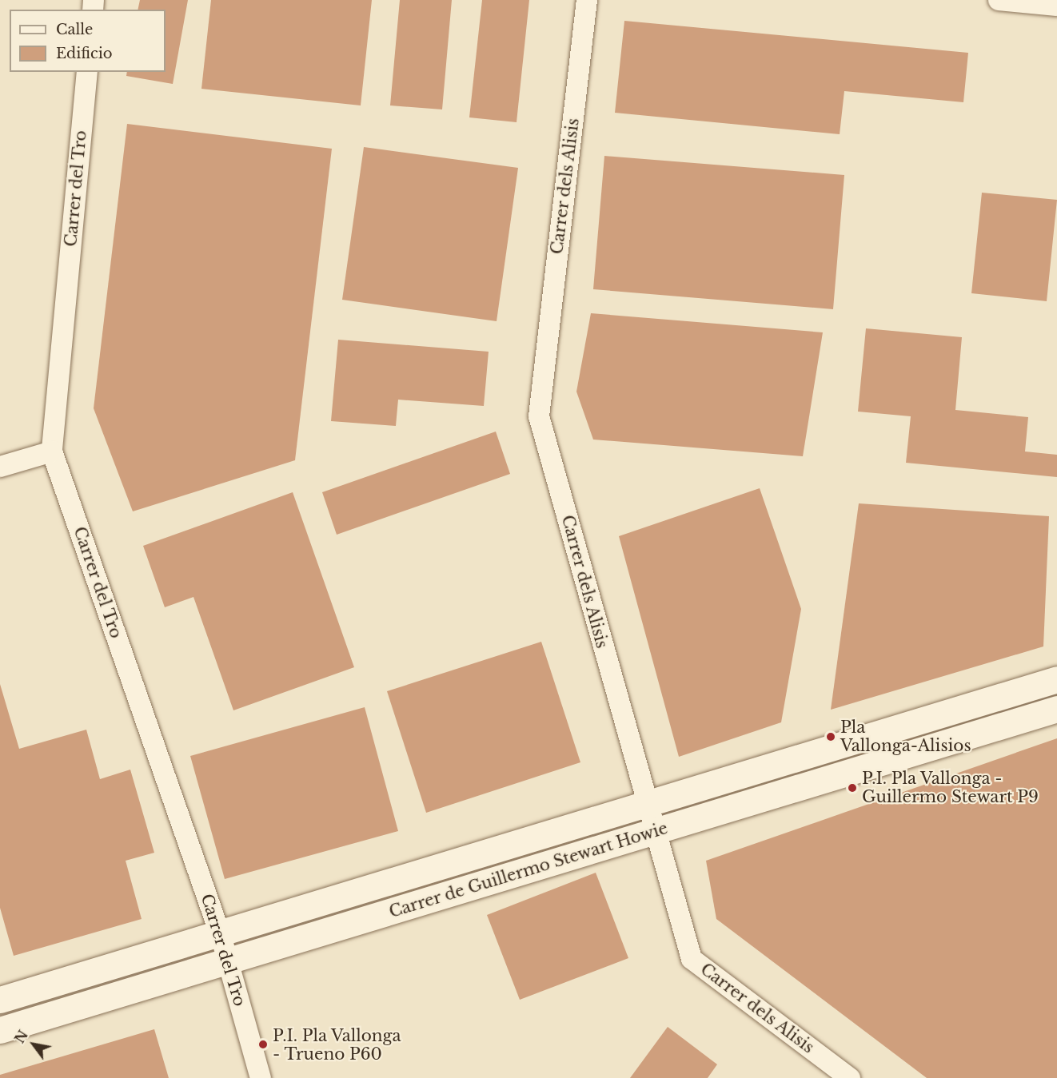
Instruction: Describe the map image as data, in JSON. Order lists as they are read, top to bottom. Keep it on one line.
{"streets":{"street":["Carrer dels Alisis","Carrer del Tro","Carrer de Guillermo Stewart Howie"]},"crossings":[["Carrer dels Alisis","Carrer de Guillermo Stewart Howie"],["Carrer del Tro","Carrer de Guillermo Stewart Howie"]],"places":["Pla Vallonga-Alisios","P.I. Pla Vallonga - Guillermo Stewart P9","P.I. Pla Vallonga - Trueno P60"],"legend":["Calle","Edificio"],"north":"top left"}
